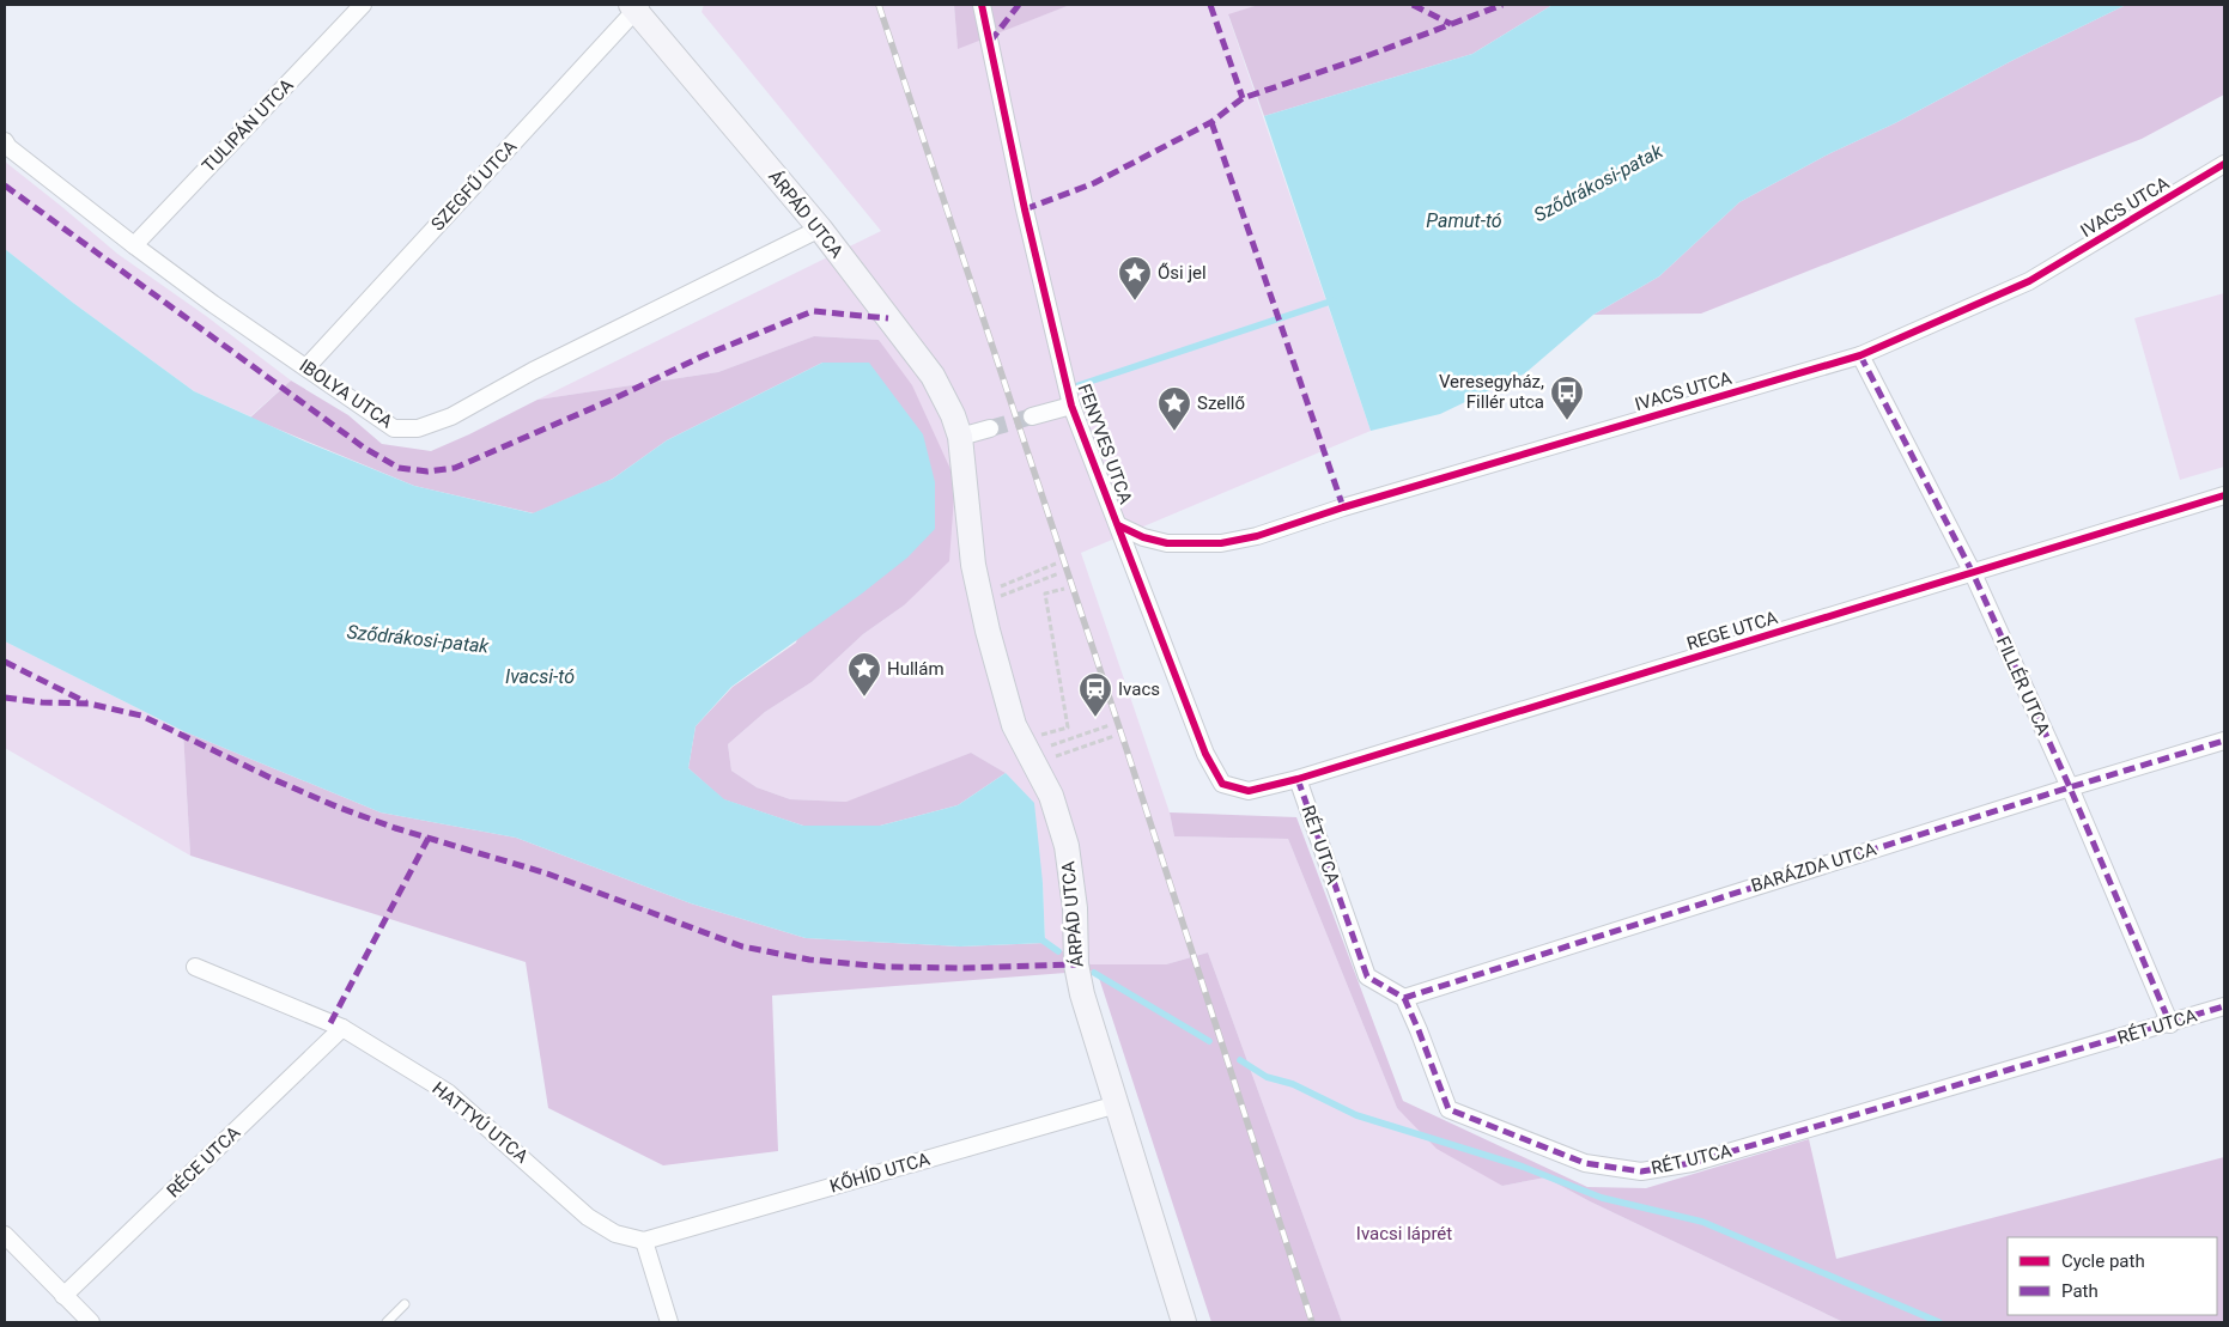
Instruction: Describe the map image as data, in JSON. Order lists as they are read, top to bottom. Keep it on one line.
{"streets":{"street":["TULIPÁN UTCA","SZEGFŰ UTCA","IVACS UTCA","ÁRPÁD UTCA","IBOLYA UTCA","FENYVES UTCA","REGE UTCA","FILLÉR UTCA","RÉT UTCA","BARÁZDA UTCA","HATTYÚ UTCA","RÉCE UTCA","KŐHÍD UTCA"]},"crossings":[["TULIPÁN UTCA","IBOLYA UTCA"],["SZEGFŰ UTCA","ÁRPÁD UTCA"],["SZEGFŰ UTCA","IBOLYA UTCA"],["IVACS UTCA","FENYVES UTCA"],["IVACS UTCA","FILLÉR UTCA"],["ÁRPÁD UTCA","IBOLYA UTCA"],["ÁRPÁD UTCA","KŐHÍD UTCA"],["FENYVES UTCA","REGE UTCA"],["REGE UTCA","FILLÉR UTCA"],["REGE UTCA","RÉT UTCA"],["FILLÉR UTCA","RÉT UTCA"],["FILLÉR UTCA","BARÁZDA UTCA"],["RÉT UTCA","BARÁZDA UTCA"],["HATTYÚ UTCA","RÉCE UTCA"],["HATTYÚ UTCA","KŐHÍD UTCA"]],"water":["Sződrákosi-patak","Pamut-tó","Ivacsi-tó"],"parks":["Ivacsi láprét"],"places":{"place":["Ősi jel","Szellő","Hullám"],"bus stop":["Veresegyház, Fillér utca"],"station":["Ivacs"]},"legend":["Cycle path","Path"]}
